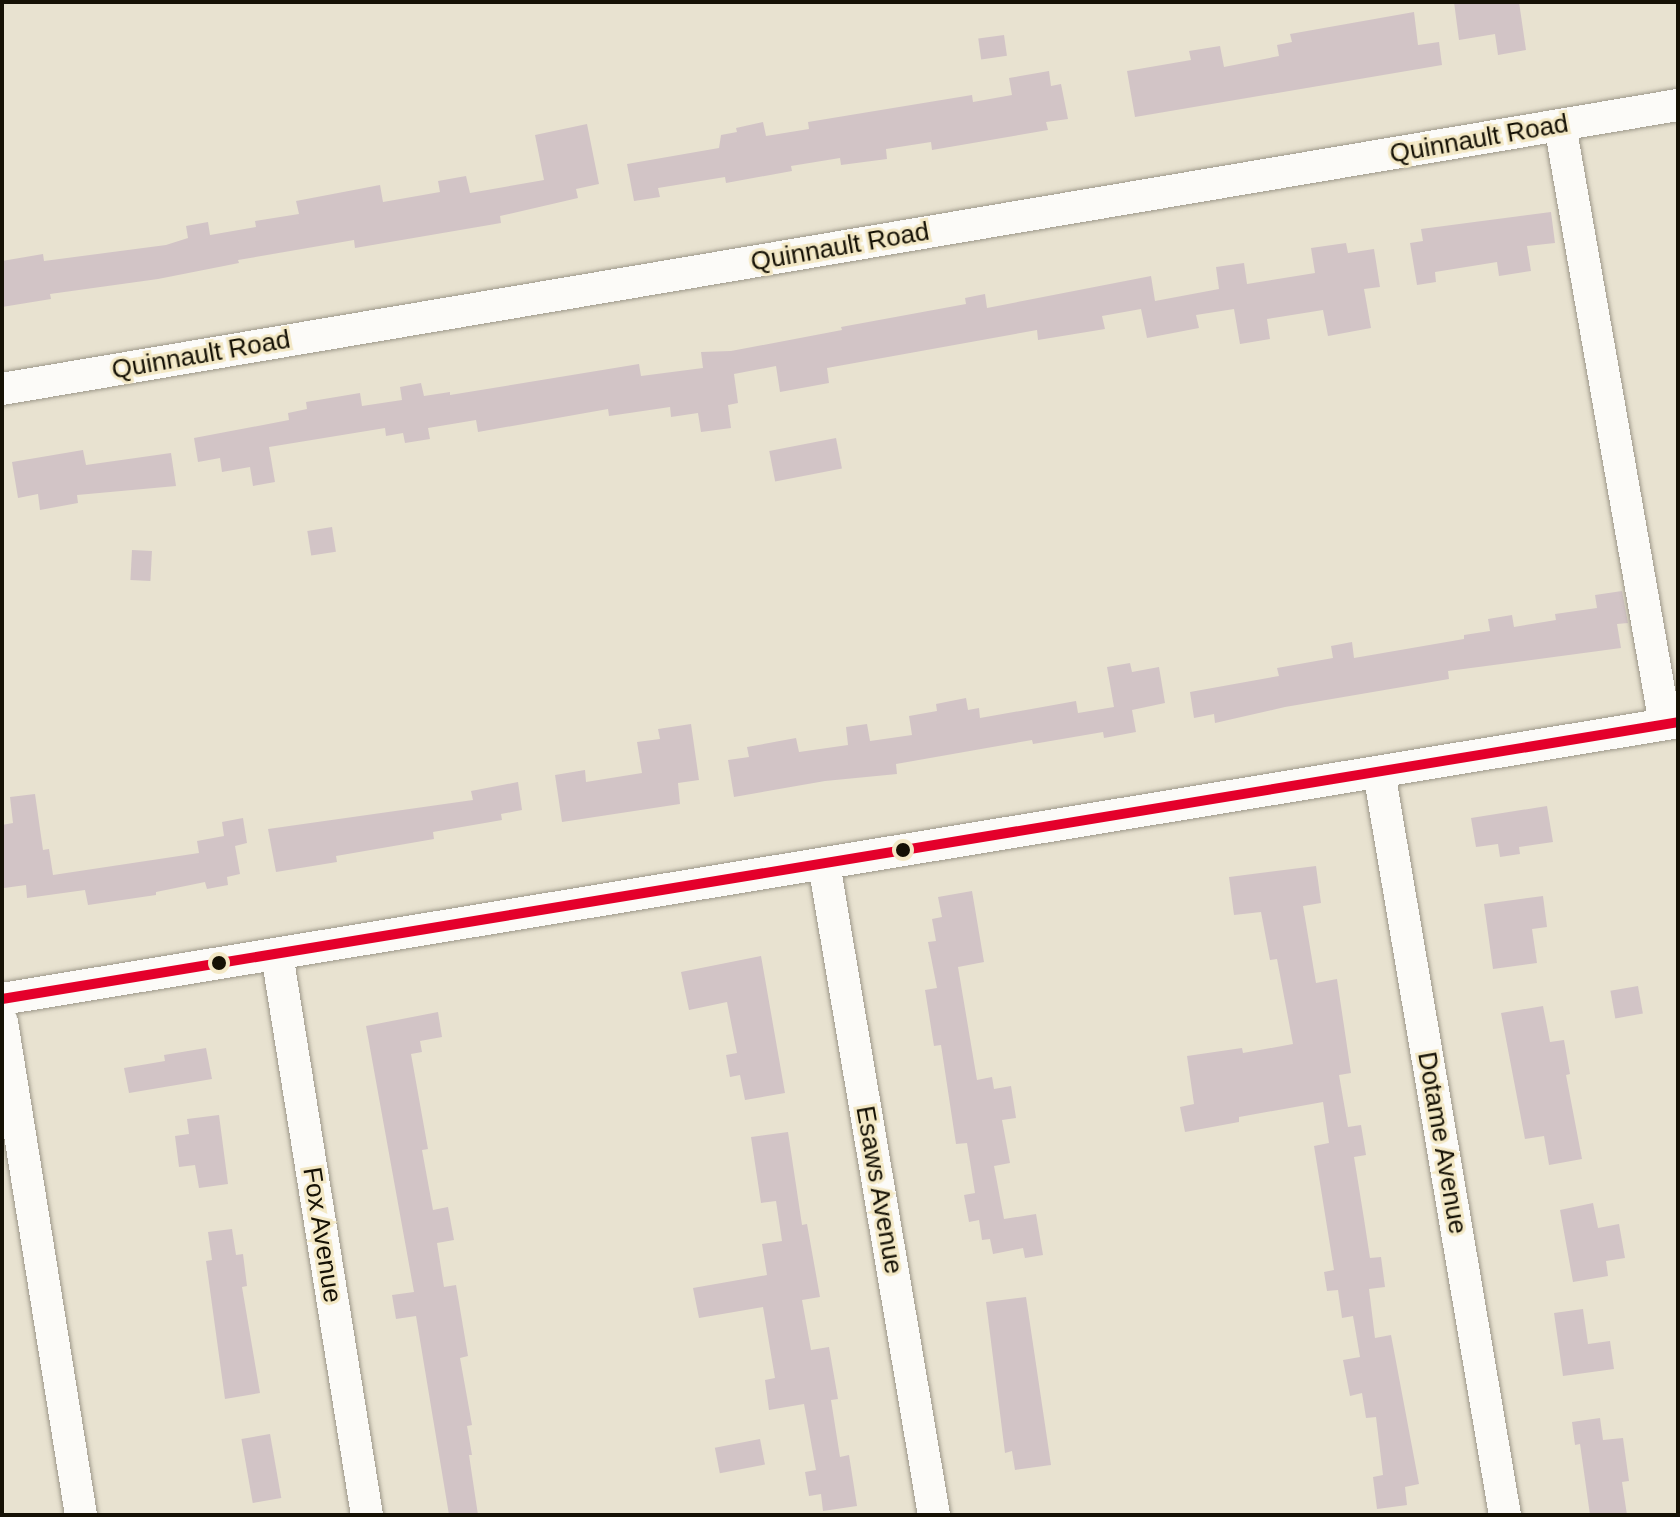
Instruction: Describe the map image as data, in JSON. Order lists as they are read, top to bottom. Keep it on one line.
{"streets":{"street":["Quinnault Road","Dotame Avenue","Esaws Avenue","Fox Avenue"]}}
